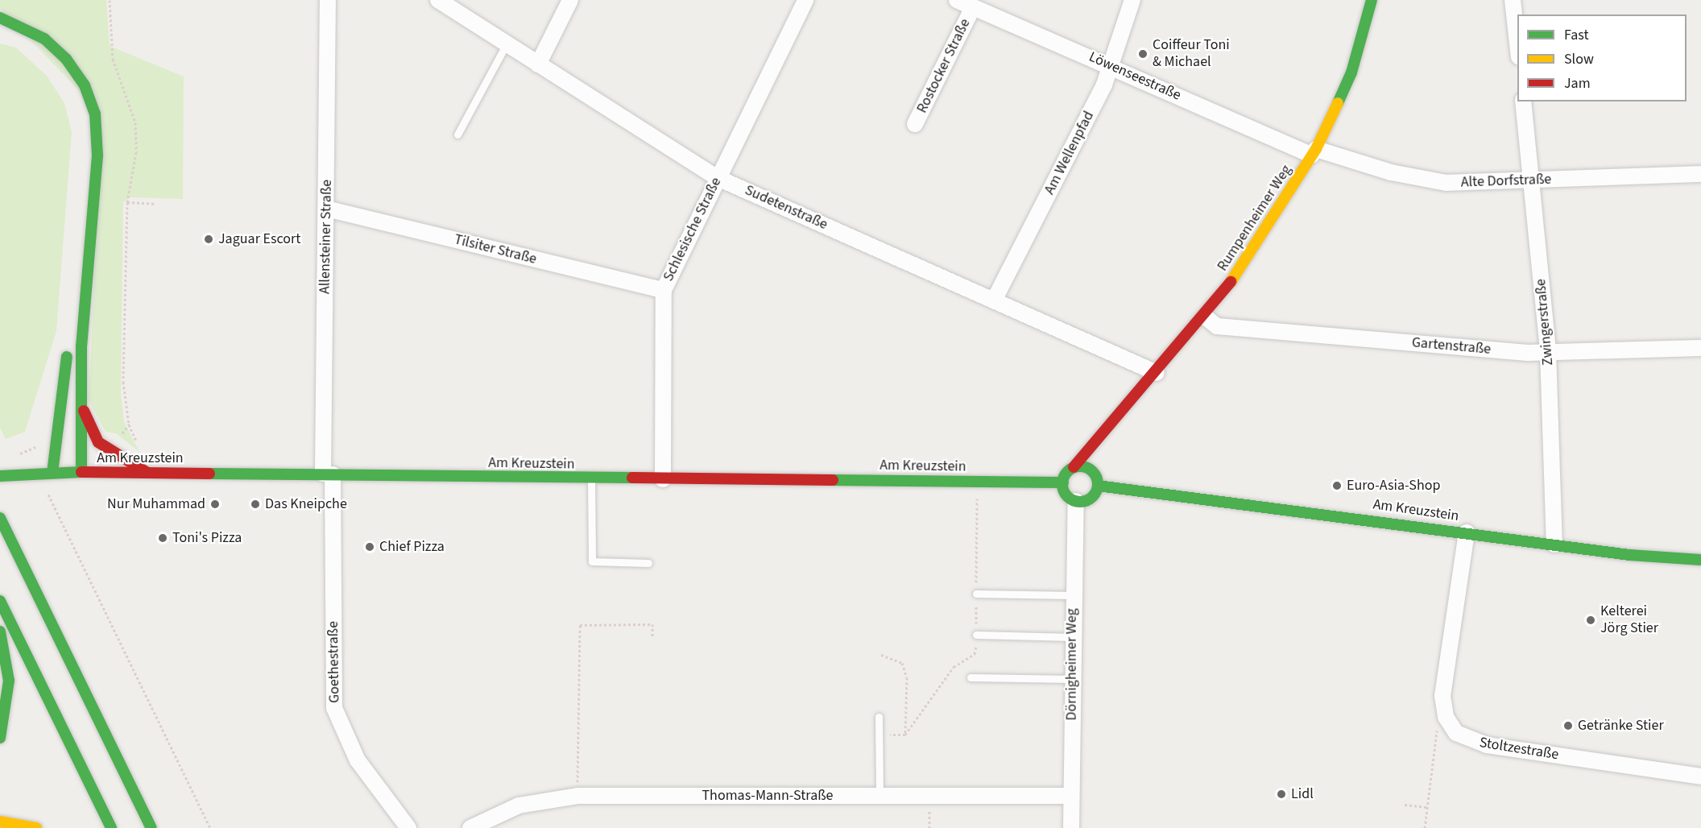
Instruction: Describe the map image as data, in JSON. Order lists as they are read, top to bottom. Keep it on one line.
{"streets":{"main road":["Rumpenheimer Weg","Am Kreuzstein"],"street":["Rostocker Straße","Löwenseestraße","Am Wellenpfad","Alte Dorfstraße","Sudetenstraße","Schlesische Straße","Allensteiner Straße","Tilsiter Straße","Zwingerstraße","Gartenstraße","Goethestraße","Dörnigheimer Weg","Stoltzestraße","Thomas-Mann-Straße"]},"crossings":[["Rostocker Straße","Löwenseestraße"],["Löwenseestraße","Am Wellenpfad"],["Löwenseestraße","Alte Dorfstraße"],["Löwenseestraße","Rumpenheimer Weg"],["Am Wellenpfad","Sudetenstraße"],["Alte Dorfstraße","Rumpenheimer Weg"],["Alte Dorfstraße","Zwingerstraße"],["Sudetenstraße","Rumpenheimer Weg"],["Sudetenstraße","Schlesische Straße"],["Rumpenheimer Weg","Gartenstraße"],["Rumpenheimer Weg","Am Kreuzstein"],["Rumpenheimer Weg","Dörnigheimer Weg"],["Schlesische Straße","Tilsiter Straße"],["Schlesische Straße","Am Kreuzstein"],["Allensteiner Straße","Tilsiter Straße"],["Allensteiner Straße","Am Kreuzstein"],["Allensteiner Straße","Goethestraße"],["Zwingerstraße","Gartenstraße"],["Zwingerstraße","Am Kreuzstein"],["Am Kreuzstein","Goethestraße"],["Am Kreuzstein","Dörnigheimer Weg"],["Dörnigheimer Weg","Thomas-Mann-Straße"]],"places":["Coiffeur Toni & Michael","Jaguar Escort","Euro-Asia-Shop","Nur Muhammad","Das Kneipche","Toni's Pizza","Chief Pizza","Kelterei Jörg Stier","Getränke Stier","Lidl"],"legend":["Fast","Slow","Jam"]}
